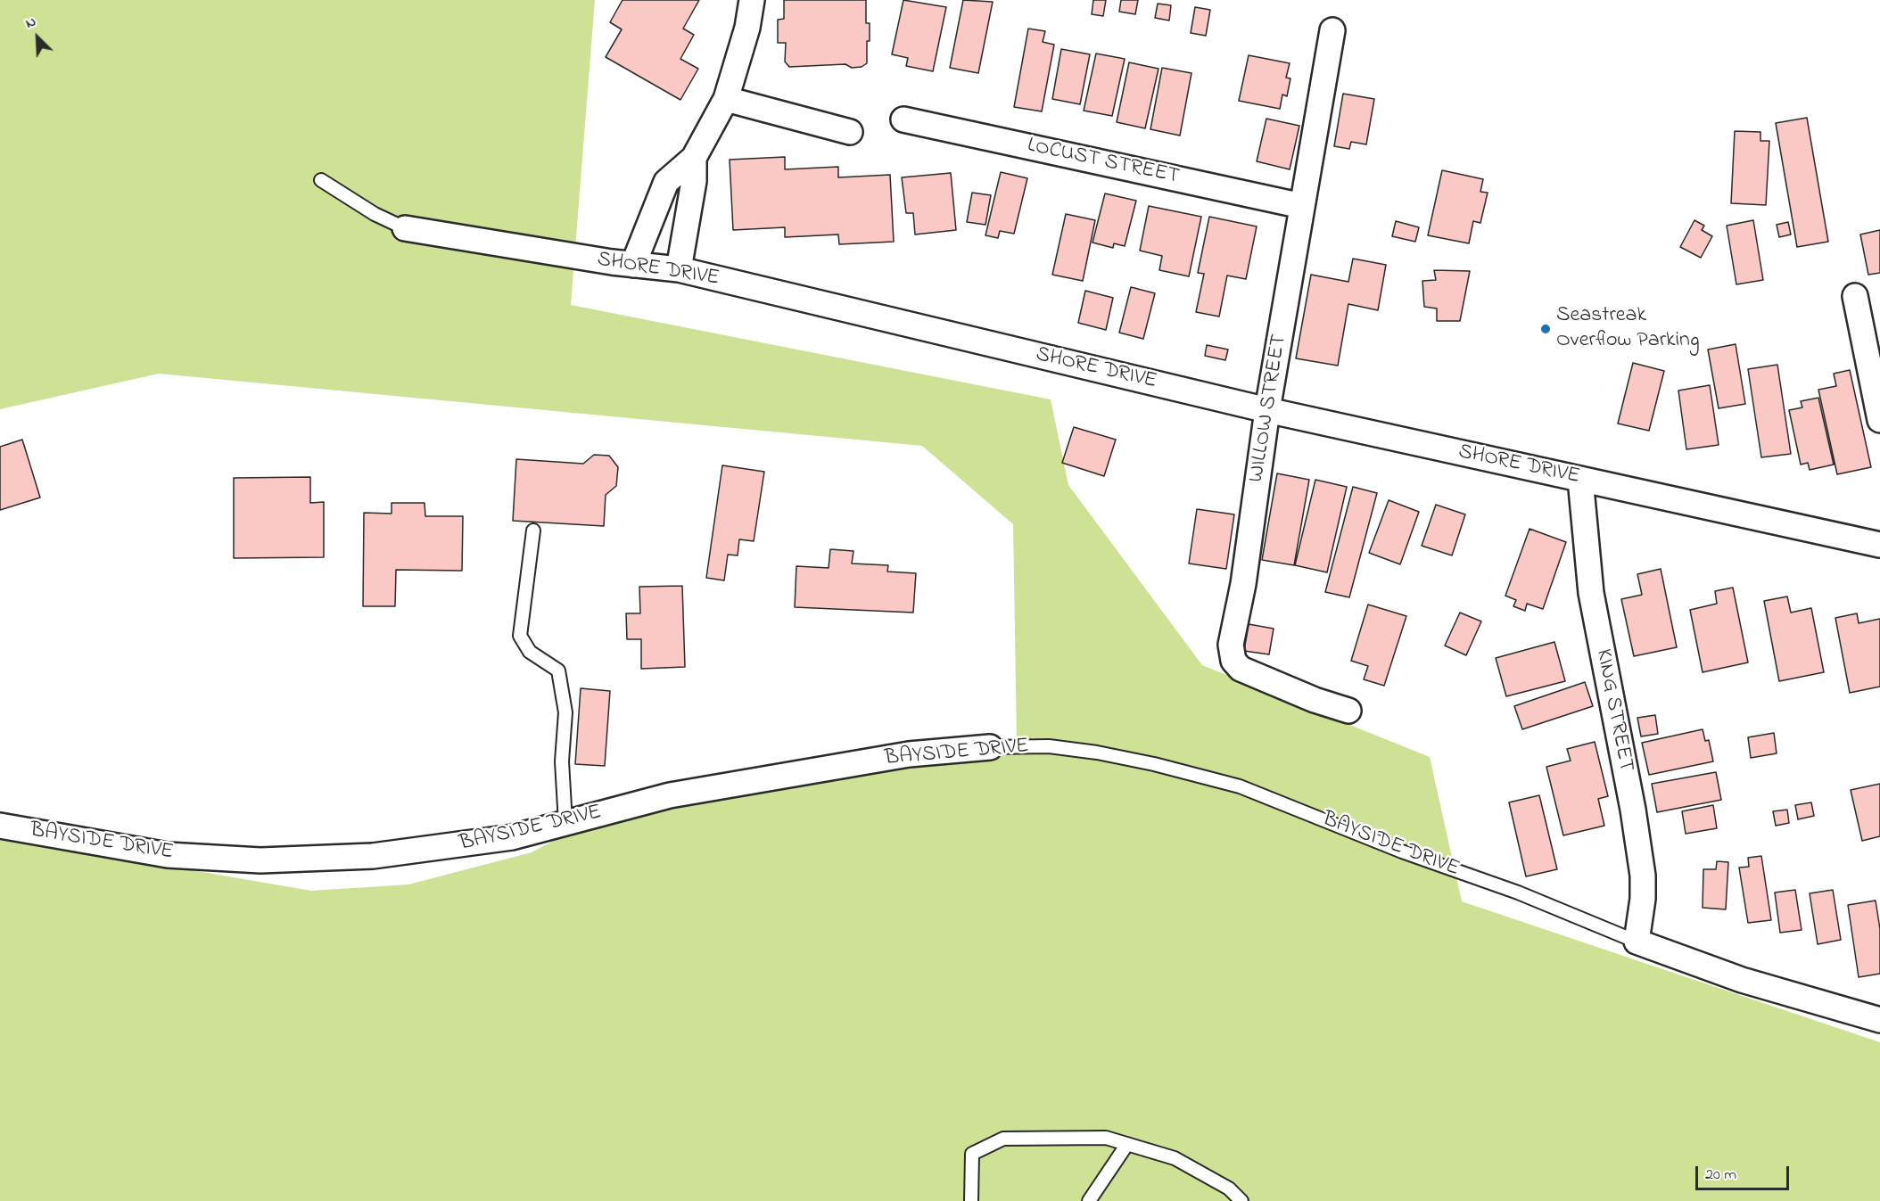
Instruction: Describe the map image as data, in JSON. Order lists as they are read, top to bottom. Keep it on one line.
{"streets":{"street":["LOCUST STREET","SHORE DRIVE","WILLOW STREET","KING STREET","BAYSIDE DRIVE"]},"crossings":[["LOCUST STREET","WILLOW STREET"],["SHORE DRIVE","WILLOW STREET"],["SHORE DRIVE","KING STREET"],["KING STREET","BAYSIDE DRIVE"]],"places":["Seastreak Overflow Parking"],"scale_bar":"20 m","north":"top left"}
